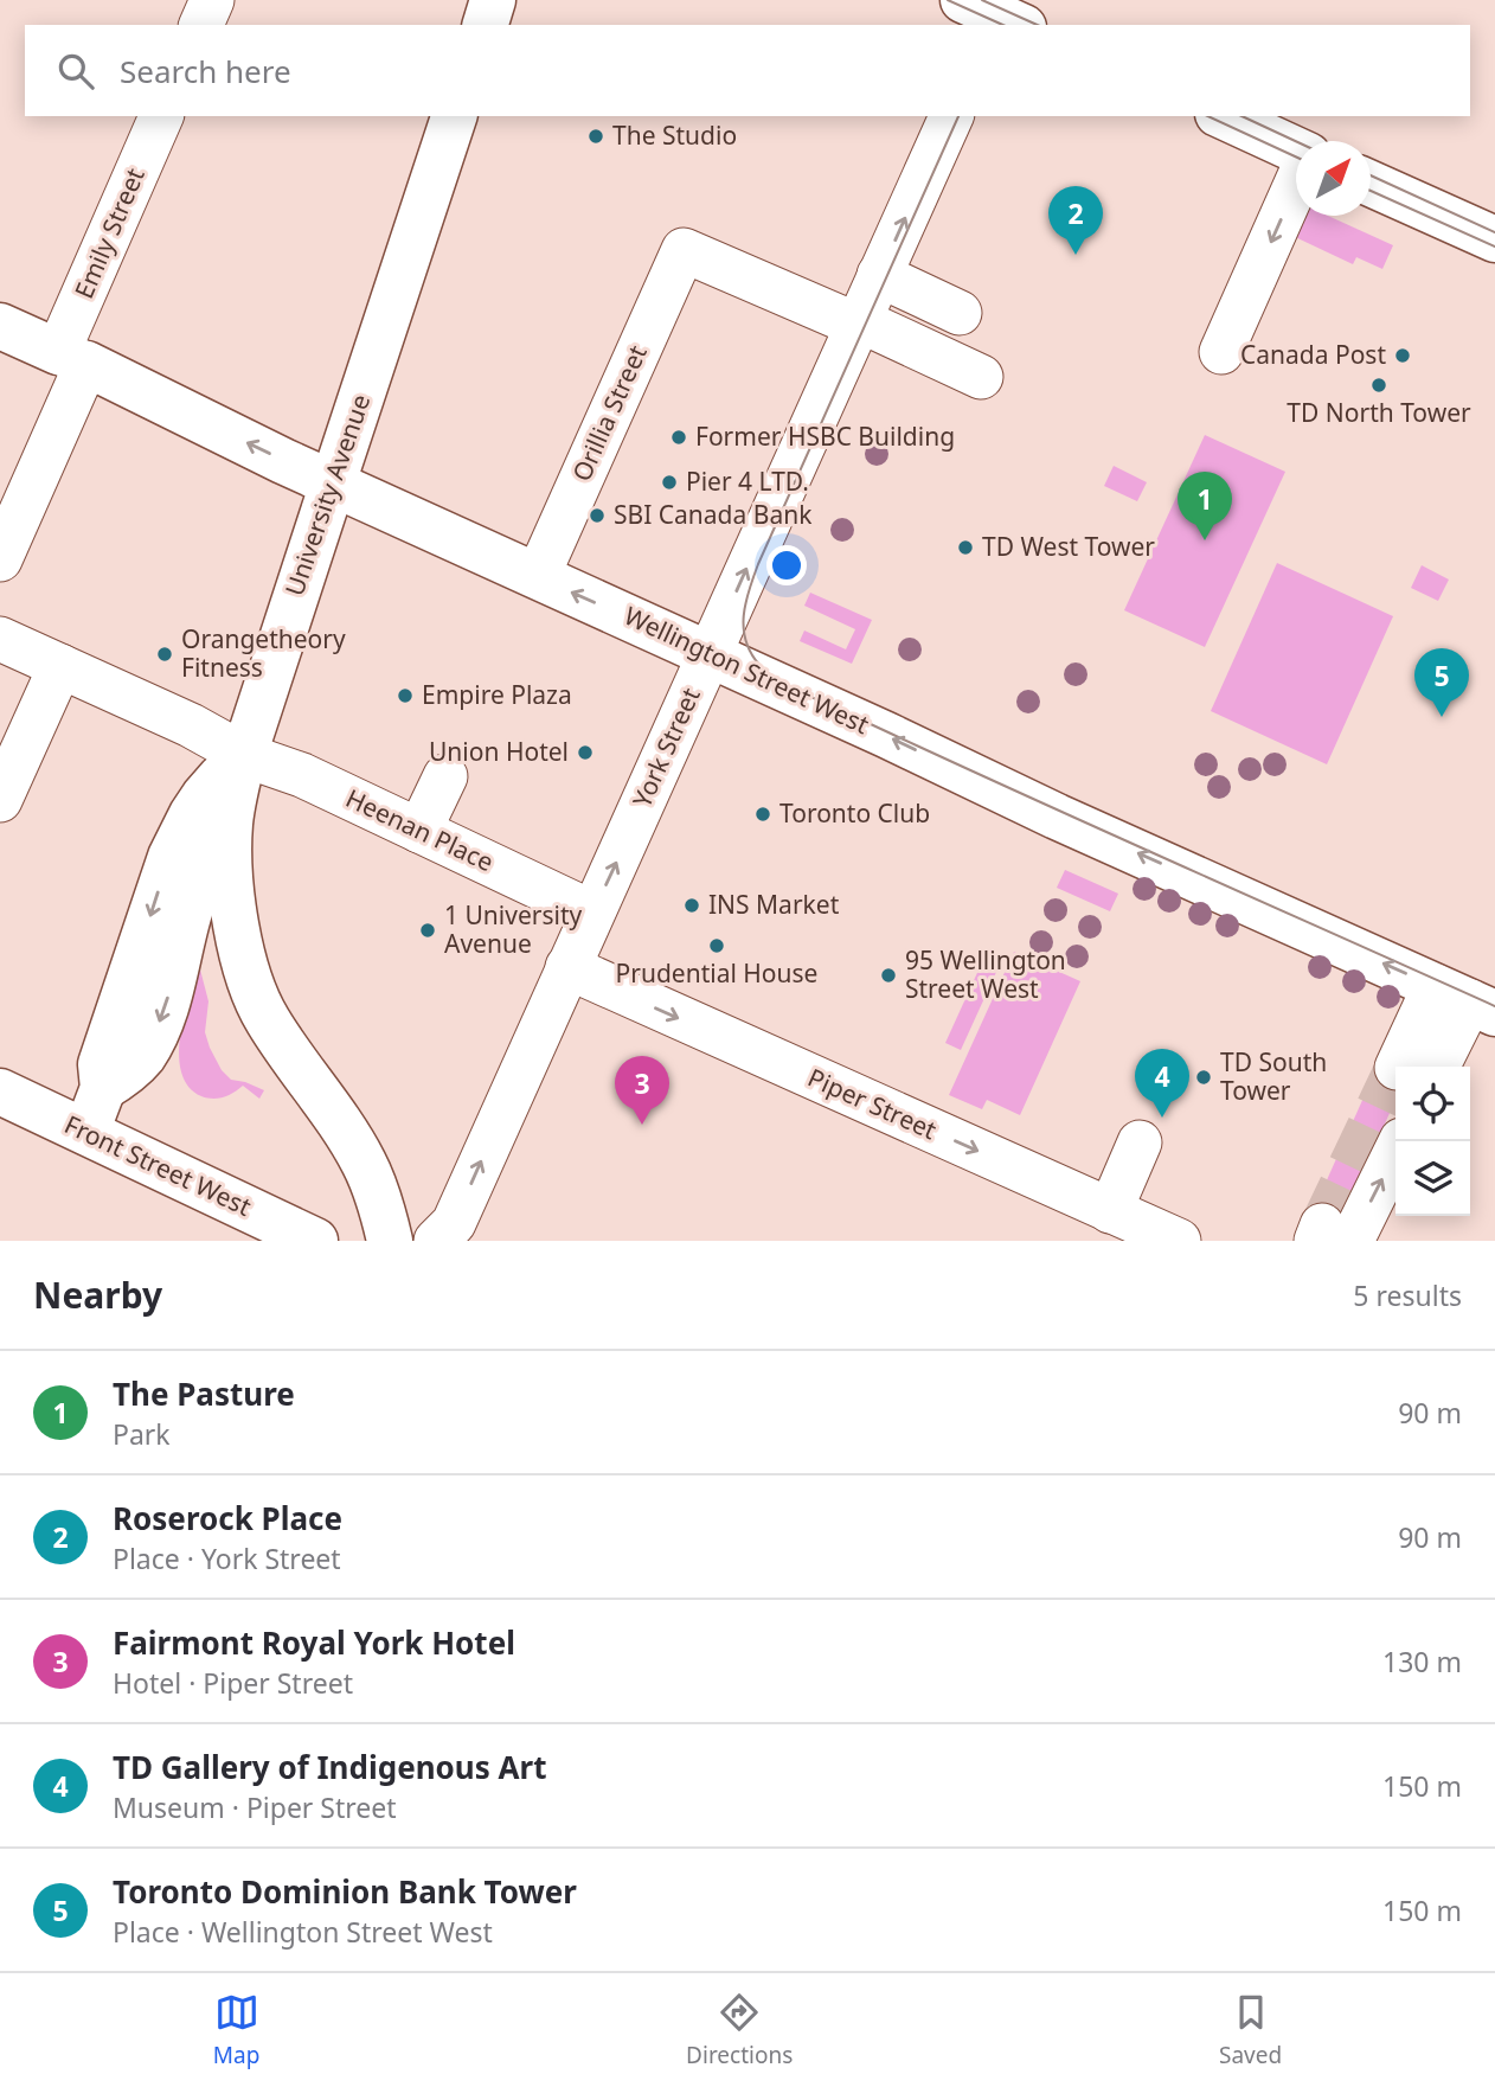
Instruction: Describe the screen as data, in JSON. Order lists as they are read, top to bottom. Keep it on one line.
{"streets":{"main road":["University Avenue","Wellington Street West","Front Street West"],"street":["Emily Street","Orillia Street","York Street","Heenan Place","Piper Street"]},"crossings":[["Emily Street","Wellington Street West"],["Orillia Street","Wellington Street West"],["Orillia Street","York Street"],["University Avenue","Wellington Street West"],["University Avenue","Heenan Place"],["Wellington Street West","York Street"],["York Street","Heenan Place"],["York Street","Piper Street"]],"one_way":["Wellington Street West","York Street","Piper Street"],"places":["The Studio","Canada Post","TD North Tower","Former HSBC Building","Pier 4 LTD.","SBI Canada Bank","TD West Tower","Orangetheory Fitness","Empire Plaza","Union Hotel","Toronto Club","INS Market","1 University Avenue","Prudential House","95 Wellington Street West","TD South Tower"],"north":"top right","page":{"search":"Search here","pins":["2","1","5","4","3"],"heading":["Nearby","5 results"],"list":[{"mark":"1","name":"The Pasture","note":"Park","value":"90 m"},{"mark":"2","name":"Roserock Place","note":"Place · York Street","value":"90 m"},{"mark":"3","name":"Fairmont Royal York Hotel","note":"Hotel · Piper Street","value":"130 m"},{"mark":"4","name":"TD Gallery of Indigenous Art","note":"Museum · Piper Street","value":"150 m"},{"mark":"5","name":"Toronto Dominion Bank Tower","note":"Place · Wellington Street West","value":"150 m"}],"nav":["Map","Directions","Saved"]}}
